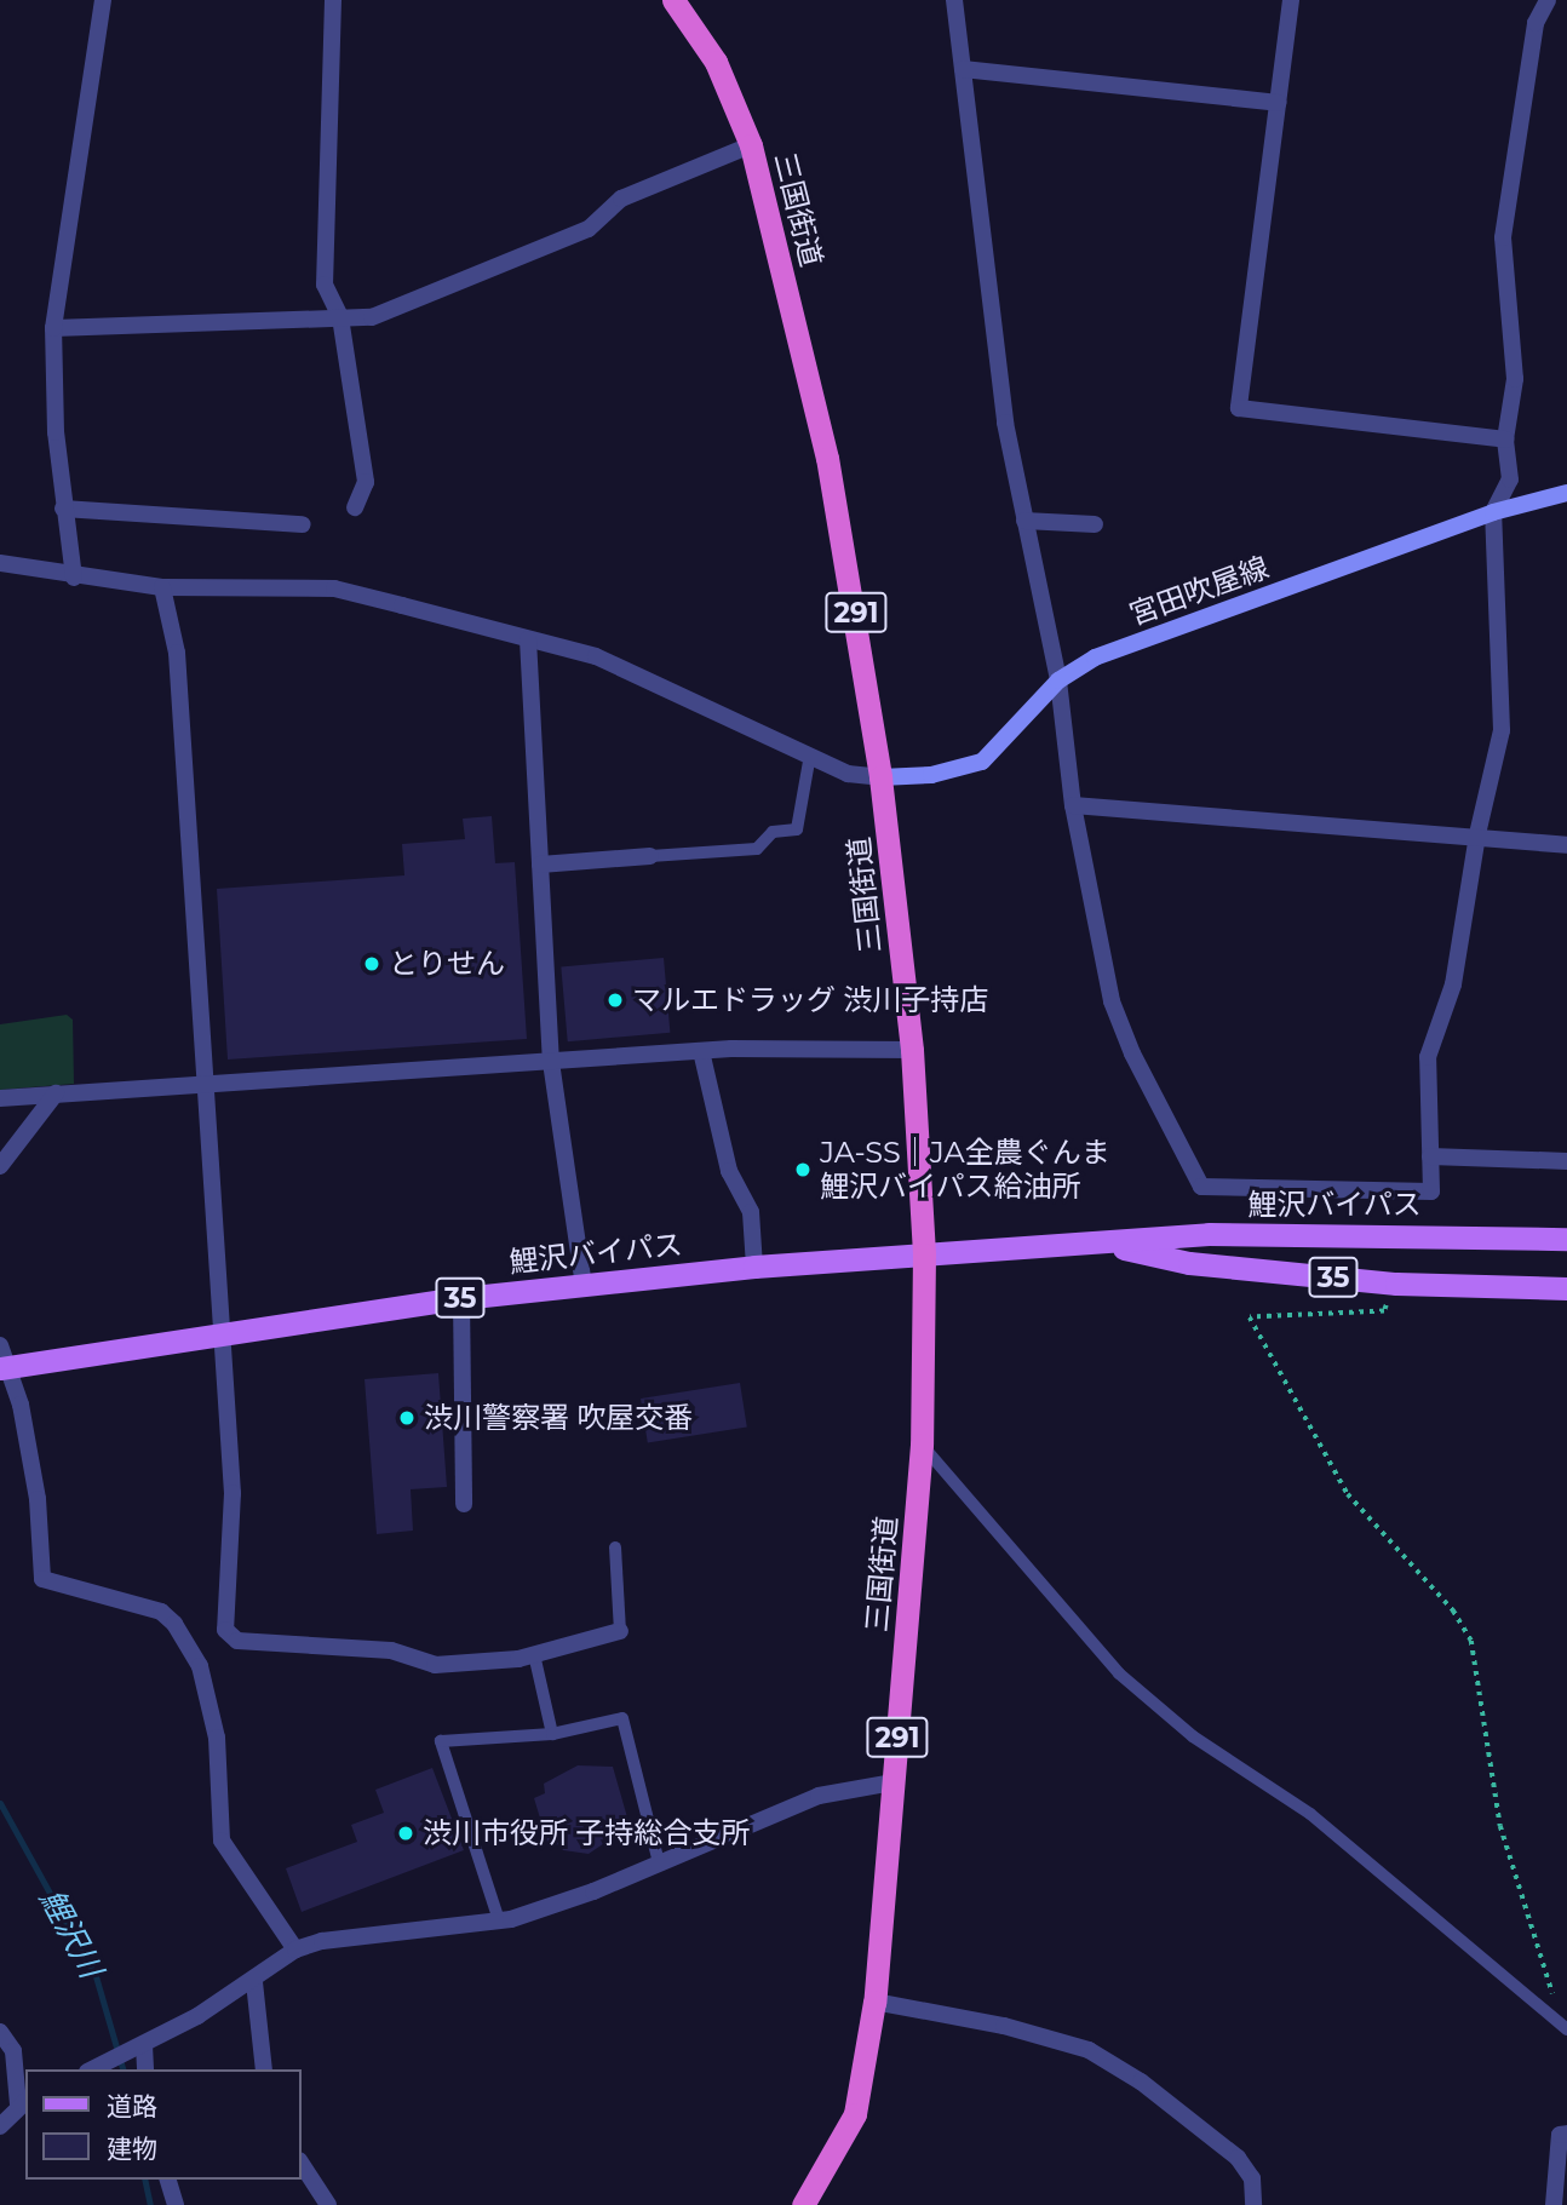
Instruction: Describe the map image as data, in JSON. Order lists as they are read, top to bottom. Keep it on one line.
{"streets":{"highway":["三国街道","291"],"main road":["宮田吹屋線","鯉沢バイパス","35"]},"crossings":[["三国街道","宮田吹屋線"],["三国街道","鯉沢バイパス"]],"water":["鯉沢川"],"places":["とりせん","マルエドラッグ 渋川子持店","JA-SS｜JA全農ぐんま 鯉沢バイパス給油所","渋川警察署 吹屋交番","渋川市役所 子持総合支所"],"legend":["道路","建物"]}
